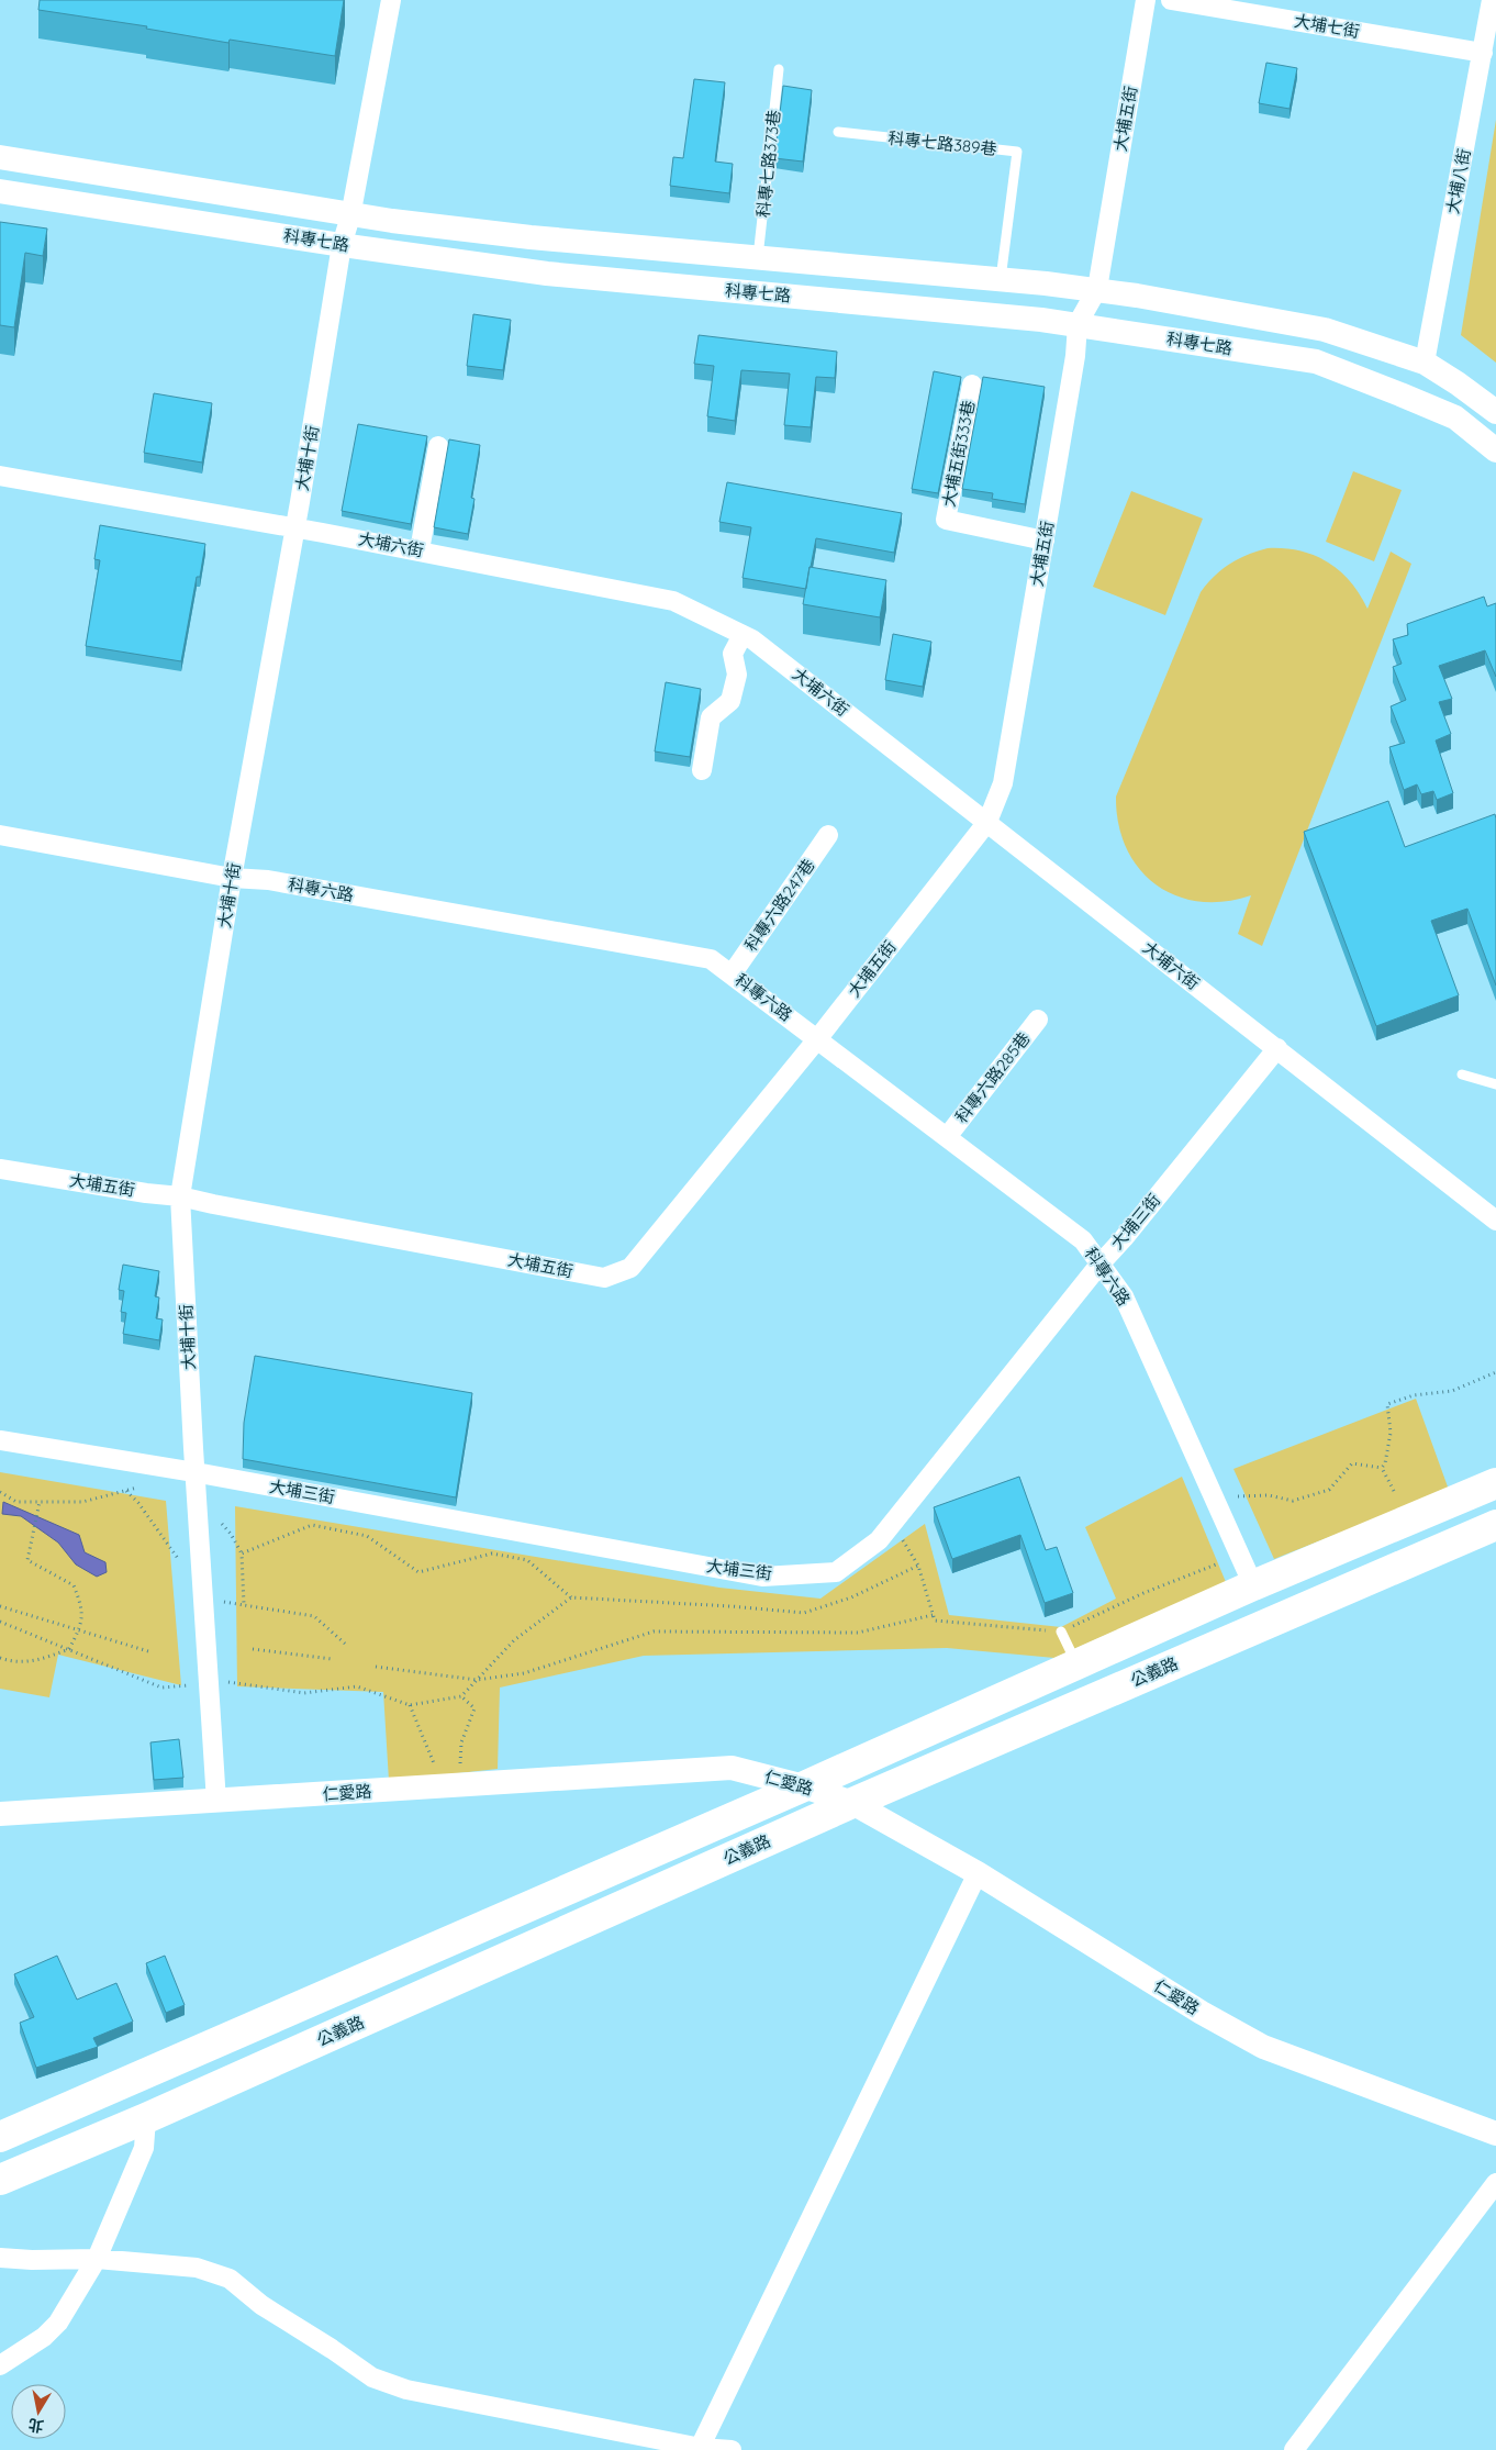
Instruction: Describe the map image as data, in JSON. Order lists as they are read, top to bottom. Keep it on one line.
{"streets":{"main road":["公義路"],"street":["大埔七街","大埔五街","大埔八街","科專七路","大埔五街333巷","大埔十街","大埔六街","科專六路","科專六路247巷","科專六路285巷","大埔三街","仁愛路"],"lane":["科專七路389巷","科專七路373巷"]},"crossings":[["大埔七街","大埔八街"],["大埔五街","科專七路"],["大埔五街","大埔五街333巷"],["大埔五街","大埔十街"],["大埔五街","大埔六街"],["大埔五街","科專六路"],["科專七路389巷","科專七路"],["科專七路373巷","科專七路"],["大埔八街","科專七路"],["科專七路","大埔十街"],["大埔十街","大埔六街"],["大埔十街","科專六路"],["大埔十街","大埔三街"],["大埔十街","仁愛路"],["大埔六街","大埔三街"],["科專六路","科專六路247巷"],["科專六路","科專六路285巷"],["科專六路","大埔三街"],["公義路","仁愛路"]],"north":"bottom"}
